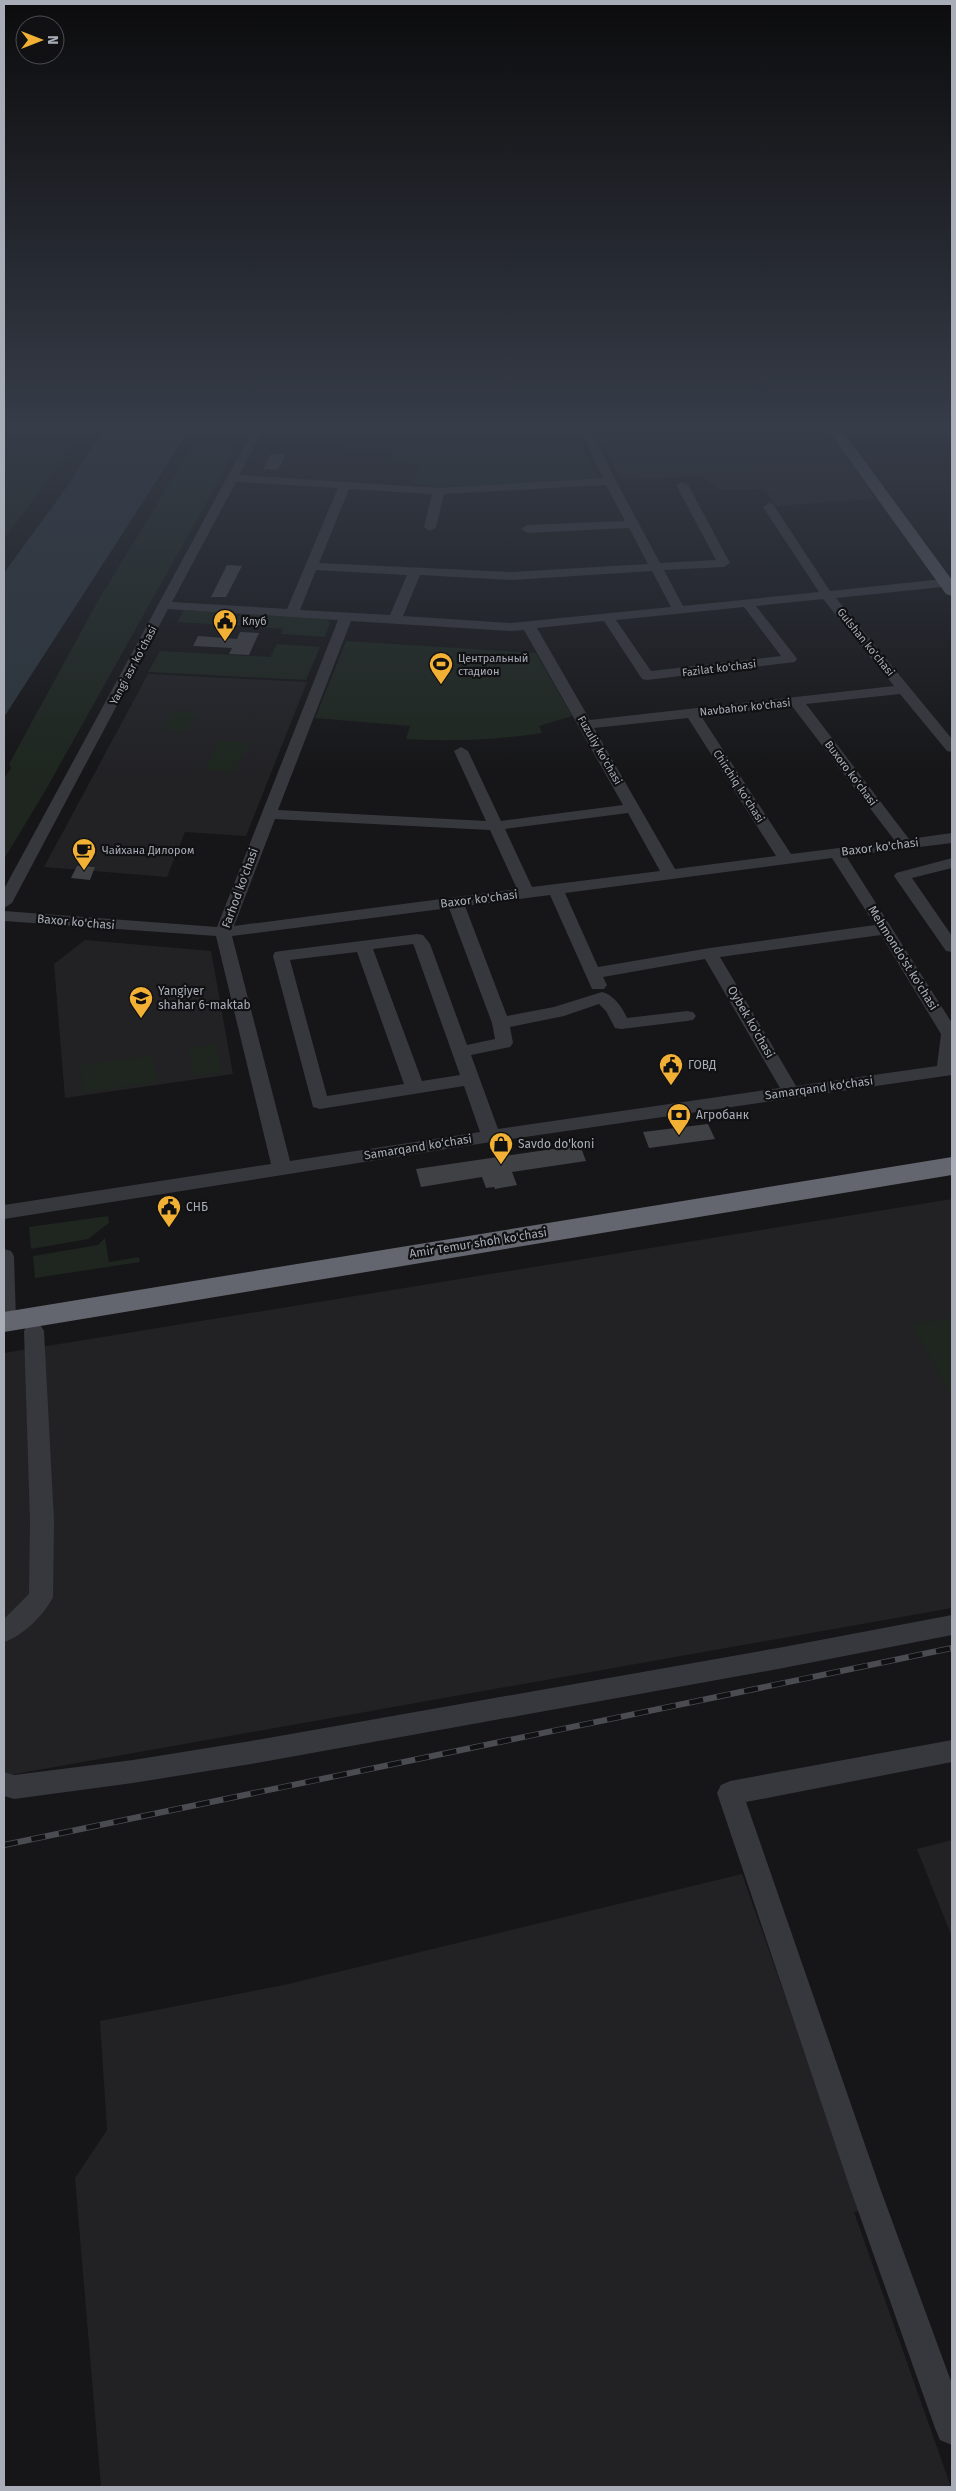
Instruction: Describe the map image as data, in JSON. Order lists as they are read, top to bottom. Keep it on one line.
{"streets":{"highway":["Amir Temur shoh ko'chasi"],"street":["Gulshan ko'chasi","Yangi asr ko'chasi","Fazilat ko'chasi","Navbahor ko'chasi","Fuzuliy ko'chasi","Buxoro ko'chasi","Chirchiq ko'chasi","Baxor ko'chasi","Farhod ko'chasi","Mehmondo'st ko'chasi","Oybek ko'chasi","Samarqand ko‘chasi"]},"crossings":[["Gulshan ko'chasi","Navbahor ko'chasi"],["Navbahor ko'chasi","Fuzuliy ko'chasi"],["Navbahor ko'chasi","Buxoro ko'chasi"],["Navbahor ko'chasi","Chirchiq ko'chasi"],["Fuzuliy ko'chasi","Baxor ko'chasi"],["Buxoro ko'chasi","Baxor ko'chasi"],["Chirchiq ko'chasi","Baxor ko'chasi"],["Baxor ko'chasi","Farhod ko'chasi"],["Baxor ko'chasi","Mehmondo'st ko'chasi"],["Farhod ko'chasi","Samarqand ko‘chasi"],["Mehmondo'st ko'chasi","Samarqand ko‘chasi"],["Oybek ko'chasi","Samarqand ko‘chasi"]],"places":{"public building":["Клуб","ГОВД","СНБ"],"sports":["Центральный стадион"],"cafe":["Чайхана Дилором"],"school or university":["Yangiyer shahar 6-maktab"],"bank":["Агробанк"],"shop":["Savdo do'koni"]},"north":"right"}
